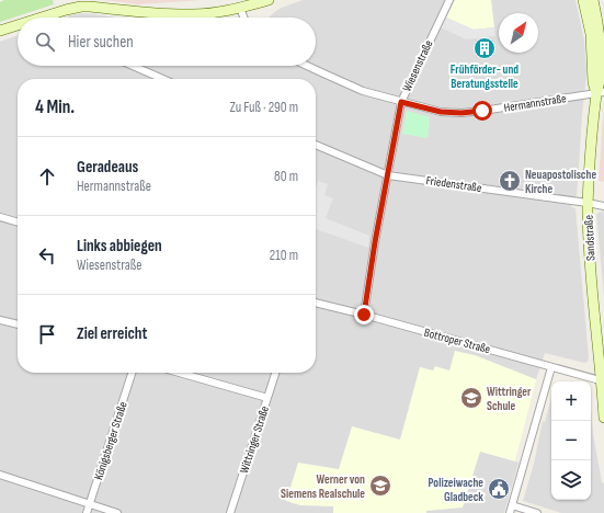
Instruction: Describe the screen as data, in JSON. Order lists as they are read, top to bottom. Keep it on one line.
{"streets":{"main road":["Sandstraße"],"street":["Wiesenstraße","Hermannstraße","Friedenstraße","Bottroper Straße","Wittringer Straße","Königsberger Straße"]},"crossings":[["Wiesenstraße","Hermannstraße"],["Wiesenstraße","Friedenstraße"],["Wiesenstraße","Bottroper Straße"],["Hermannstraße","Sandstraße"],["Friedenstraße","Sandstraße"],["Sandstraße","Bottroper Straße"]],"places":{"building":["Frühförder- und Beratungsstelle"],"church":["Neuapostolische Kirche"],"school or university":["Wittringer Schule","Werner von Siemens Realschule"],"public building":["Polizeiwache Gladbeck"]},"north":"top right","page":{"search":"Hier suchen","heading":["4 Min.","Zu Fuß · 290 m"],"list":[["Geradeaus","Hermannstraße","80 m"],["Links abbiegen","Wiesenstraße","210 m"],"Ziel erreicht"],"map_buttons":["+","−"]}}
